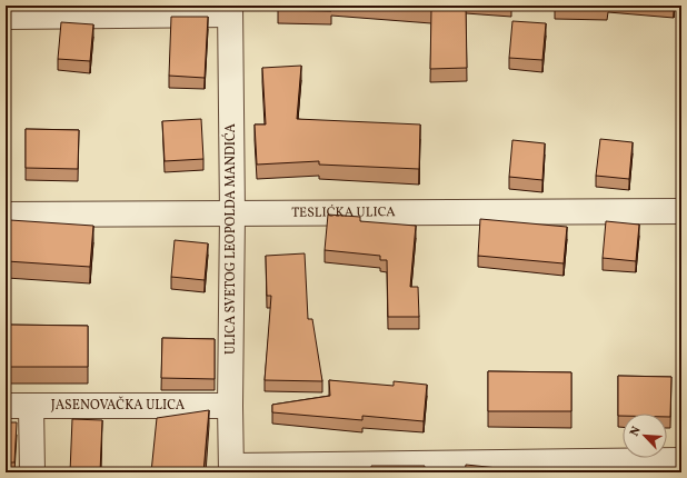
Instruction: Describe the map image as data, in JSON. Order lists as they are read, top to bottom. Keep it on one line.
{"streets":{"street":["TESLIĆKA ULICA","ULICA SVETOG LEOPOLDA MANDIĆA","JASENOVAČKA ULICA"]},"crossings":[["TESLIĆKA ULICA","ULICA SVETOG LEOPOLDA MANDIĆA"],["ULICA SVETOG LEOPOLDA MANDIĆA","JASENOVAČKA ULICA"]],"north":"top left"}
